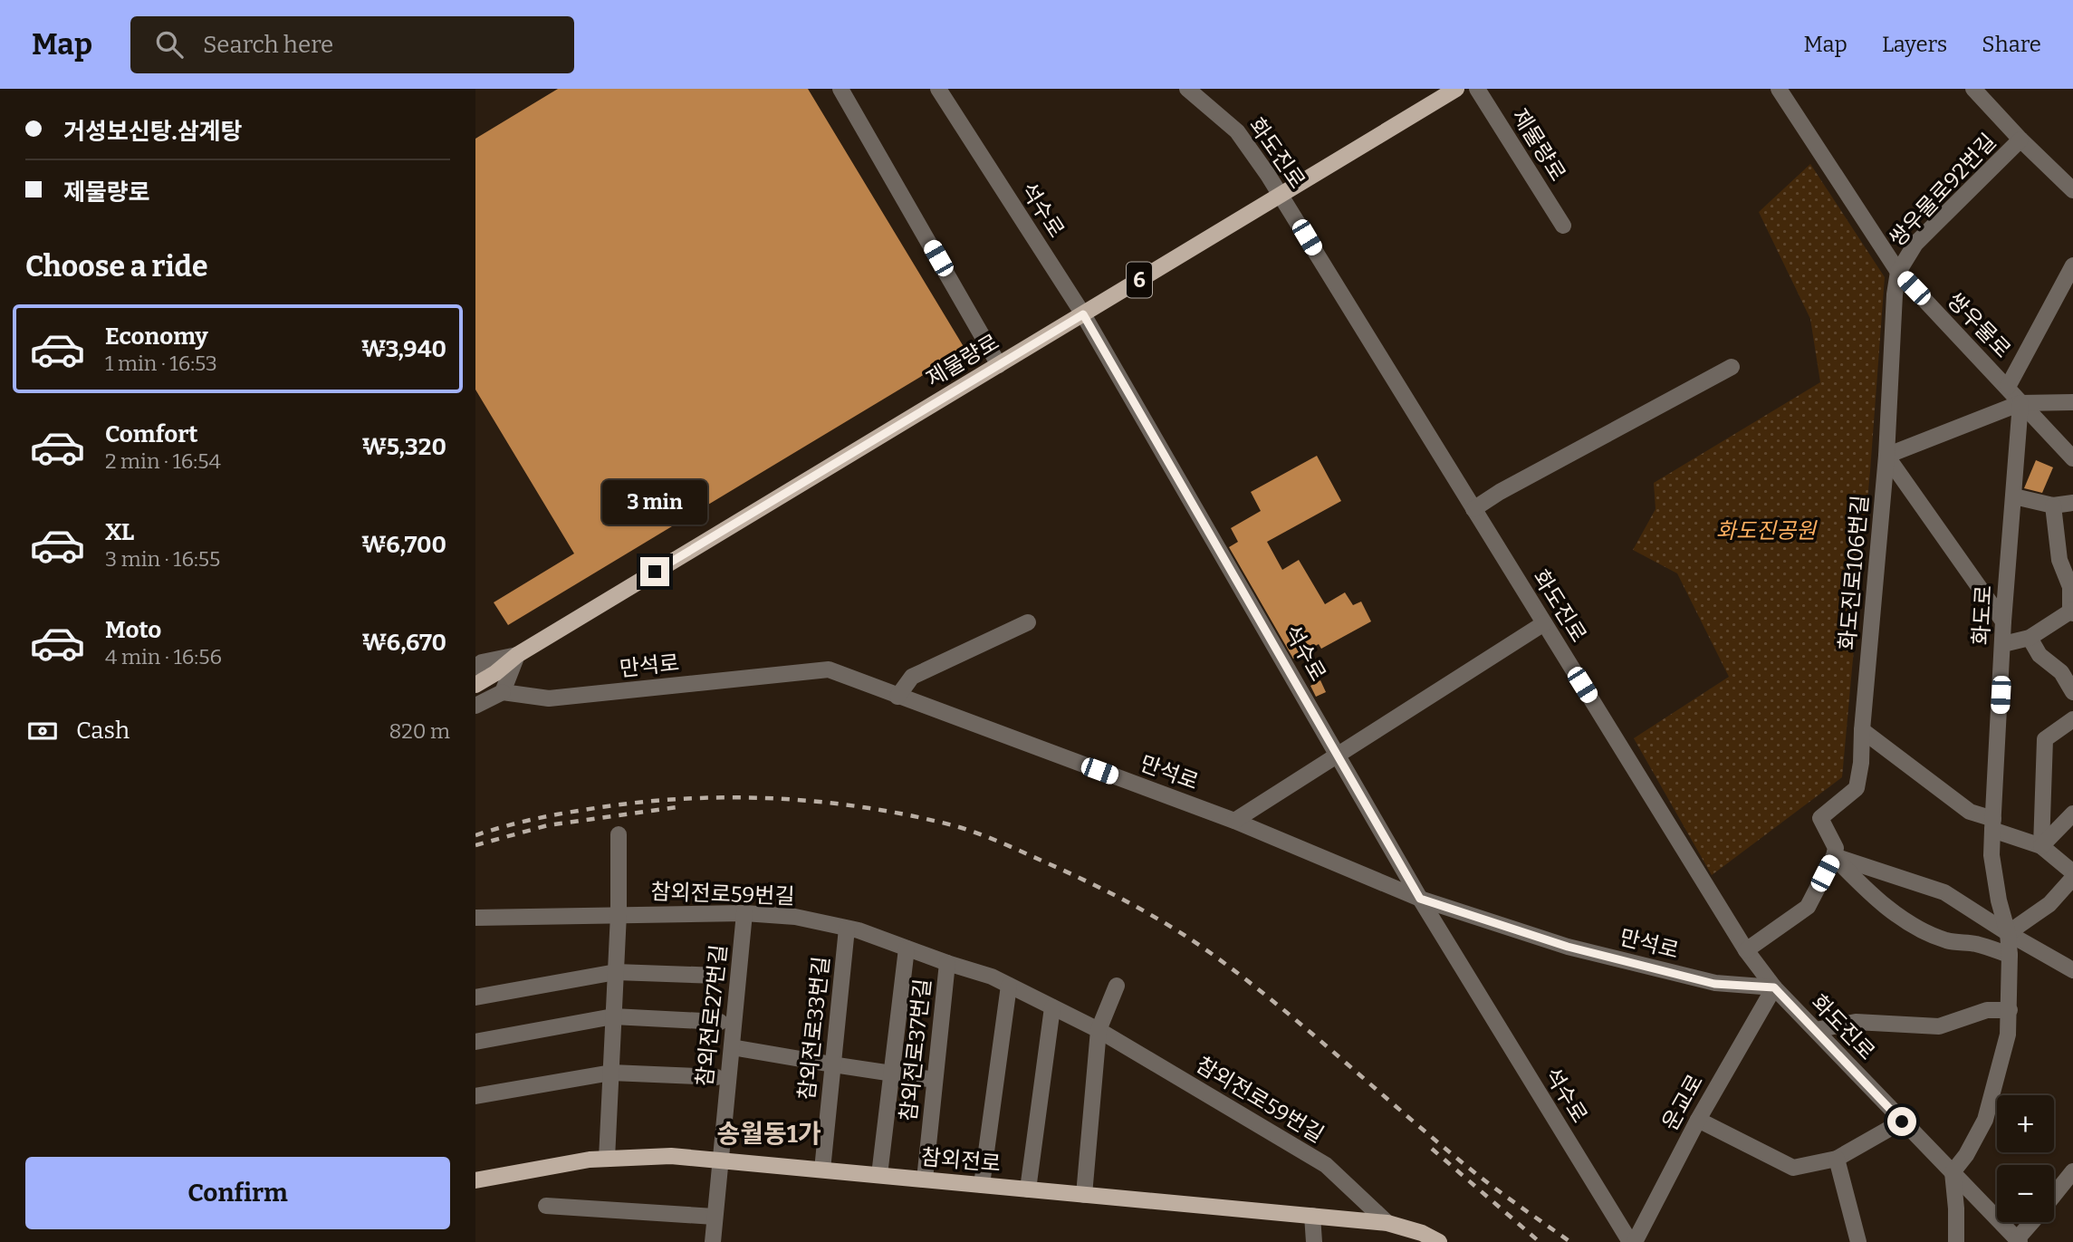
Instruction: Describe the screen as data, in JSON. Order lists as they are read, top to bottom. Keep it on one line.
{"streets":{"main road":["제물량로","6","참외전로"],"street":["화도진로","쌍우물로92번길","석수로","쌍우물로","화도진로106번길","화도로","만석로","참외전로59번길","참외전로27번길","참외전로33번길","참외전로37번길","운교로"]},"crossings":[["제물량로","화도진로"],["제물량로","석수로"],["화도진로","화도로"],["화도진로","만석로"],["화도진로","운교로"],["쌍우물로92번길","쌍우물로"],["쌍우물로92번길","화도진로106번길"],["석수로","만석로"],["석수로","운교로"],["쌍우물로","화도진로106번길"],["쌍우물로","화도로"],["화도진로106번길","화도로"],["만석로","운교로"],["참외전로59번길","참외전로27번길"],["참외전로59번길","참외전로33번길"],["참외전로59번길","참외전로37번길"],["참외전로59번길","참외전로"],["참외전로27번길","참외전로"],["참외전로33번길","참외전로"],["참외전로37번길","참외전로"]],"districts":["송월동1가"],"parks":["화도진공원"],"page":{"header":"Map","search":"Search here","nav":["Map","Layers","Share"],"banner":["거성보신탕.삼계탕","제물량로"],"heading":"Choose a ride","list":[{"name":"Economy","note":"1 min · 16:53","value":"₩3,940"},{"name":"Comfort","note":"2 min · 16:54","value":"₩5,320"},{"name":"XL","note":"3 min · 16:55","value":"₩6,700"},{"name":"Moto","note":"4 min · 16:56","value":"₩6,670"}],"bubble":"3 min","pay":["Cash","820 m"],"map_buttons":["+","−"],"buttons":"Confirm"}}
